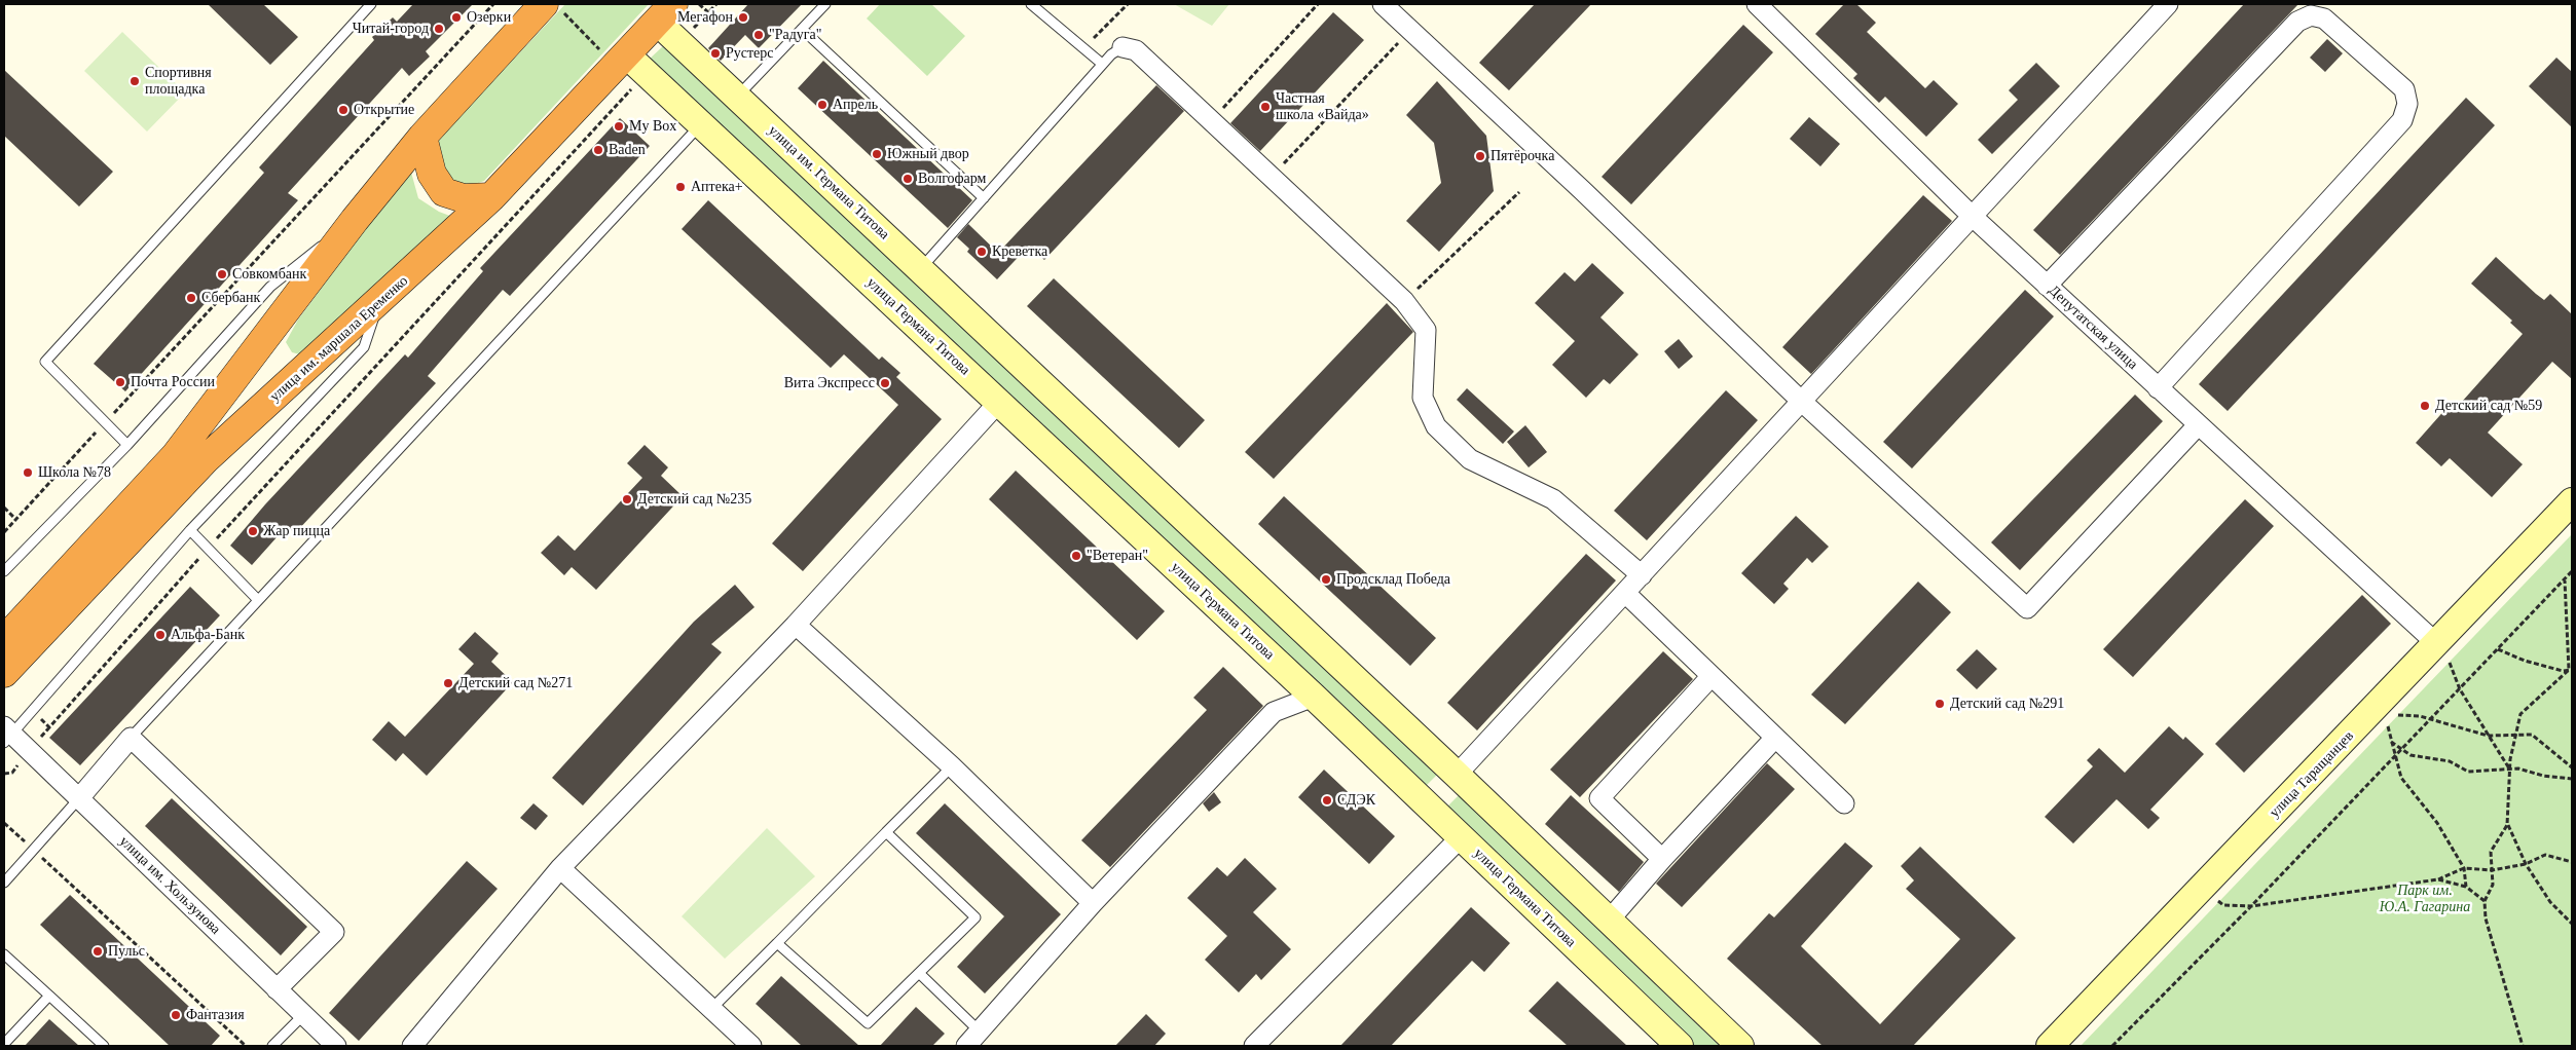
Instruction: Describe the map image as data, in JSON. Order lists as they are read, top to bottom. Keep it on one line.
{"streets":{"highway":["улица им. маршала Еременко"],"street":["улица им. Германа Титова","улица Германа Титова","Депутатская улица","улица Таращанцев","улица им. Хользунова"]},"crossings":[["улица Германа Титова","улица им. маршала Еременко"],["Депутатская улица","улица Таращанцев"]],"parks":["Парк им. Ю.А. Гагарина"],"places":["Озерки","Мегафон","Читай-город","\"Радуга\"","Рустерс","Спортивня площадка","Апрель","Частная школа «Вайда»","Открытие","My Box","Baden","Южный двор","Пятёрочка","Волгофарм","Аптека+","Креветка","Совкомбанк","Сбербанк","Почта России","Вита Экспресс","Детский сад №59","Школа №78","Детский сад №235","Жар пицца","\"Ветеран\"","Продсклад Победа","Альфа-Банк","Детский сад №271","Детский сад №291","СДЭК","Пульс","Фантазия"]}
